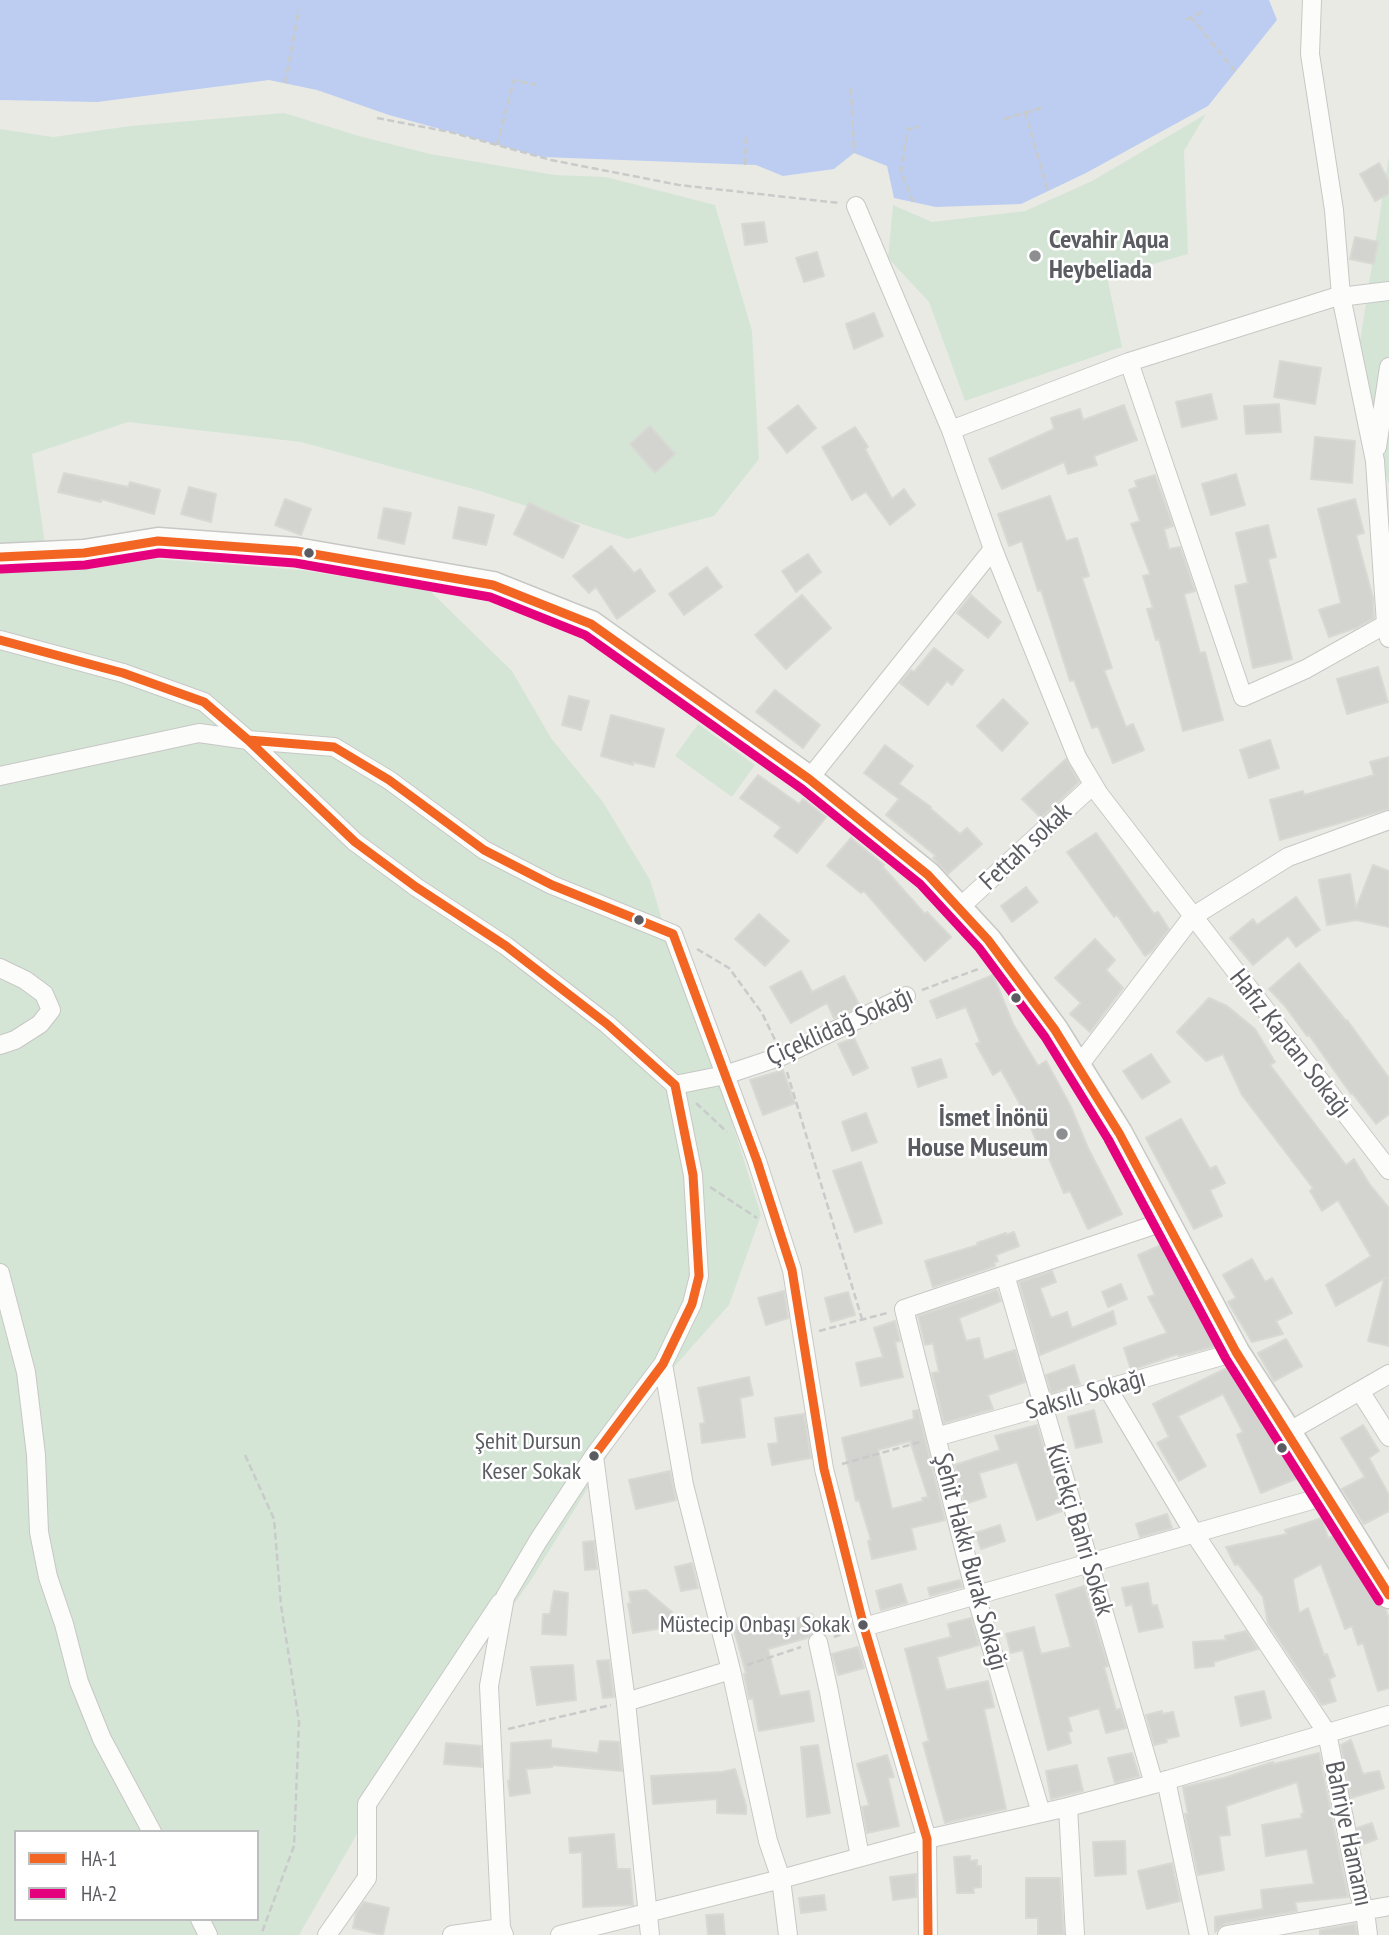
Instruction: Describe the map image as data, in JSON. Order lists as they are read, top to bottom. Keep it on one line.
{"streets":{"street":["Fettah sokak","Çiçeklidağ Sokağı","Hafız Kaptan Sokağı","Saksılı Sokağı","Kürekçi Bahri Sokak","Şehit Hakkı Burak Sokağı","Bahriye Hamamı"]},"crossings":[["Fettah sokak","Hafız Kaptan Sokağı"],["Saksılı Sokağı","Kürekçi Bahri Sokak"],["Saksılı Sokağı","Şehit Hakkı Burak Sokağı"]],"places":["Cevahir Aqua Heybeliada","İsmet İnönü House Museum","Şehit Dursun Keser Sokak","Müstecip Onbaşı Sokak"],"lines":["transit line HA-1","transit line HA-2"],"legend":["HA-1","HA-2"]}
